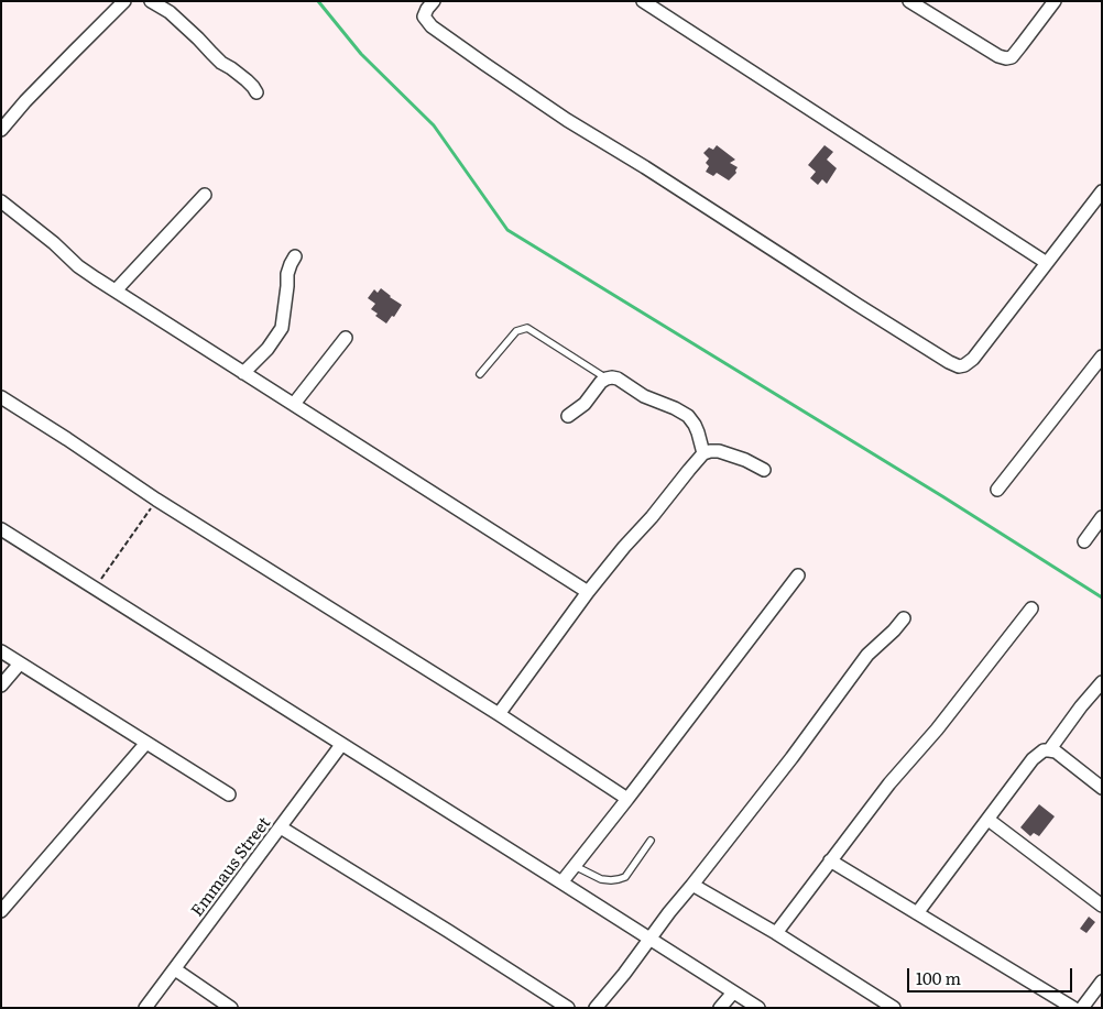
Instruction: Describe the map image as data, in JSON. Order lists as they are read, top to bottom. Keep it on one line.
{"streets":{"street":["Emmaus Street"]},"scale_bar":"100 m"}
